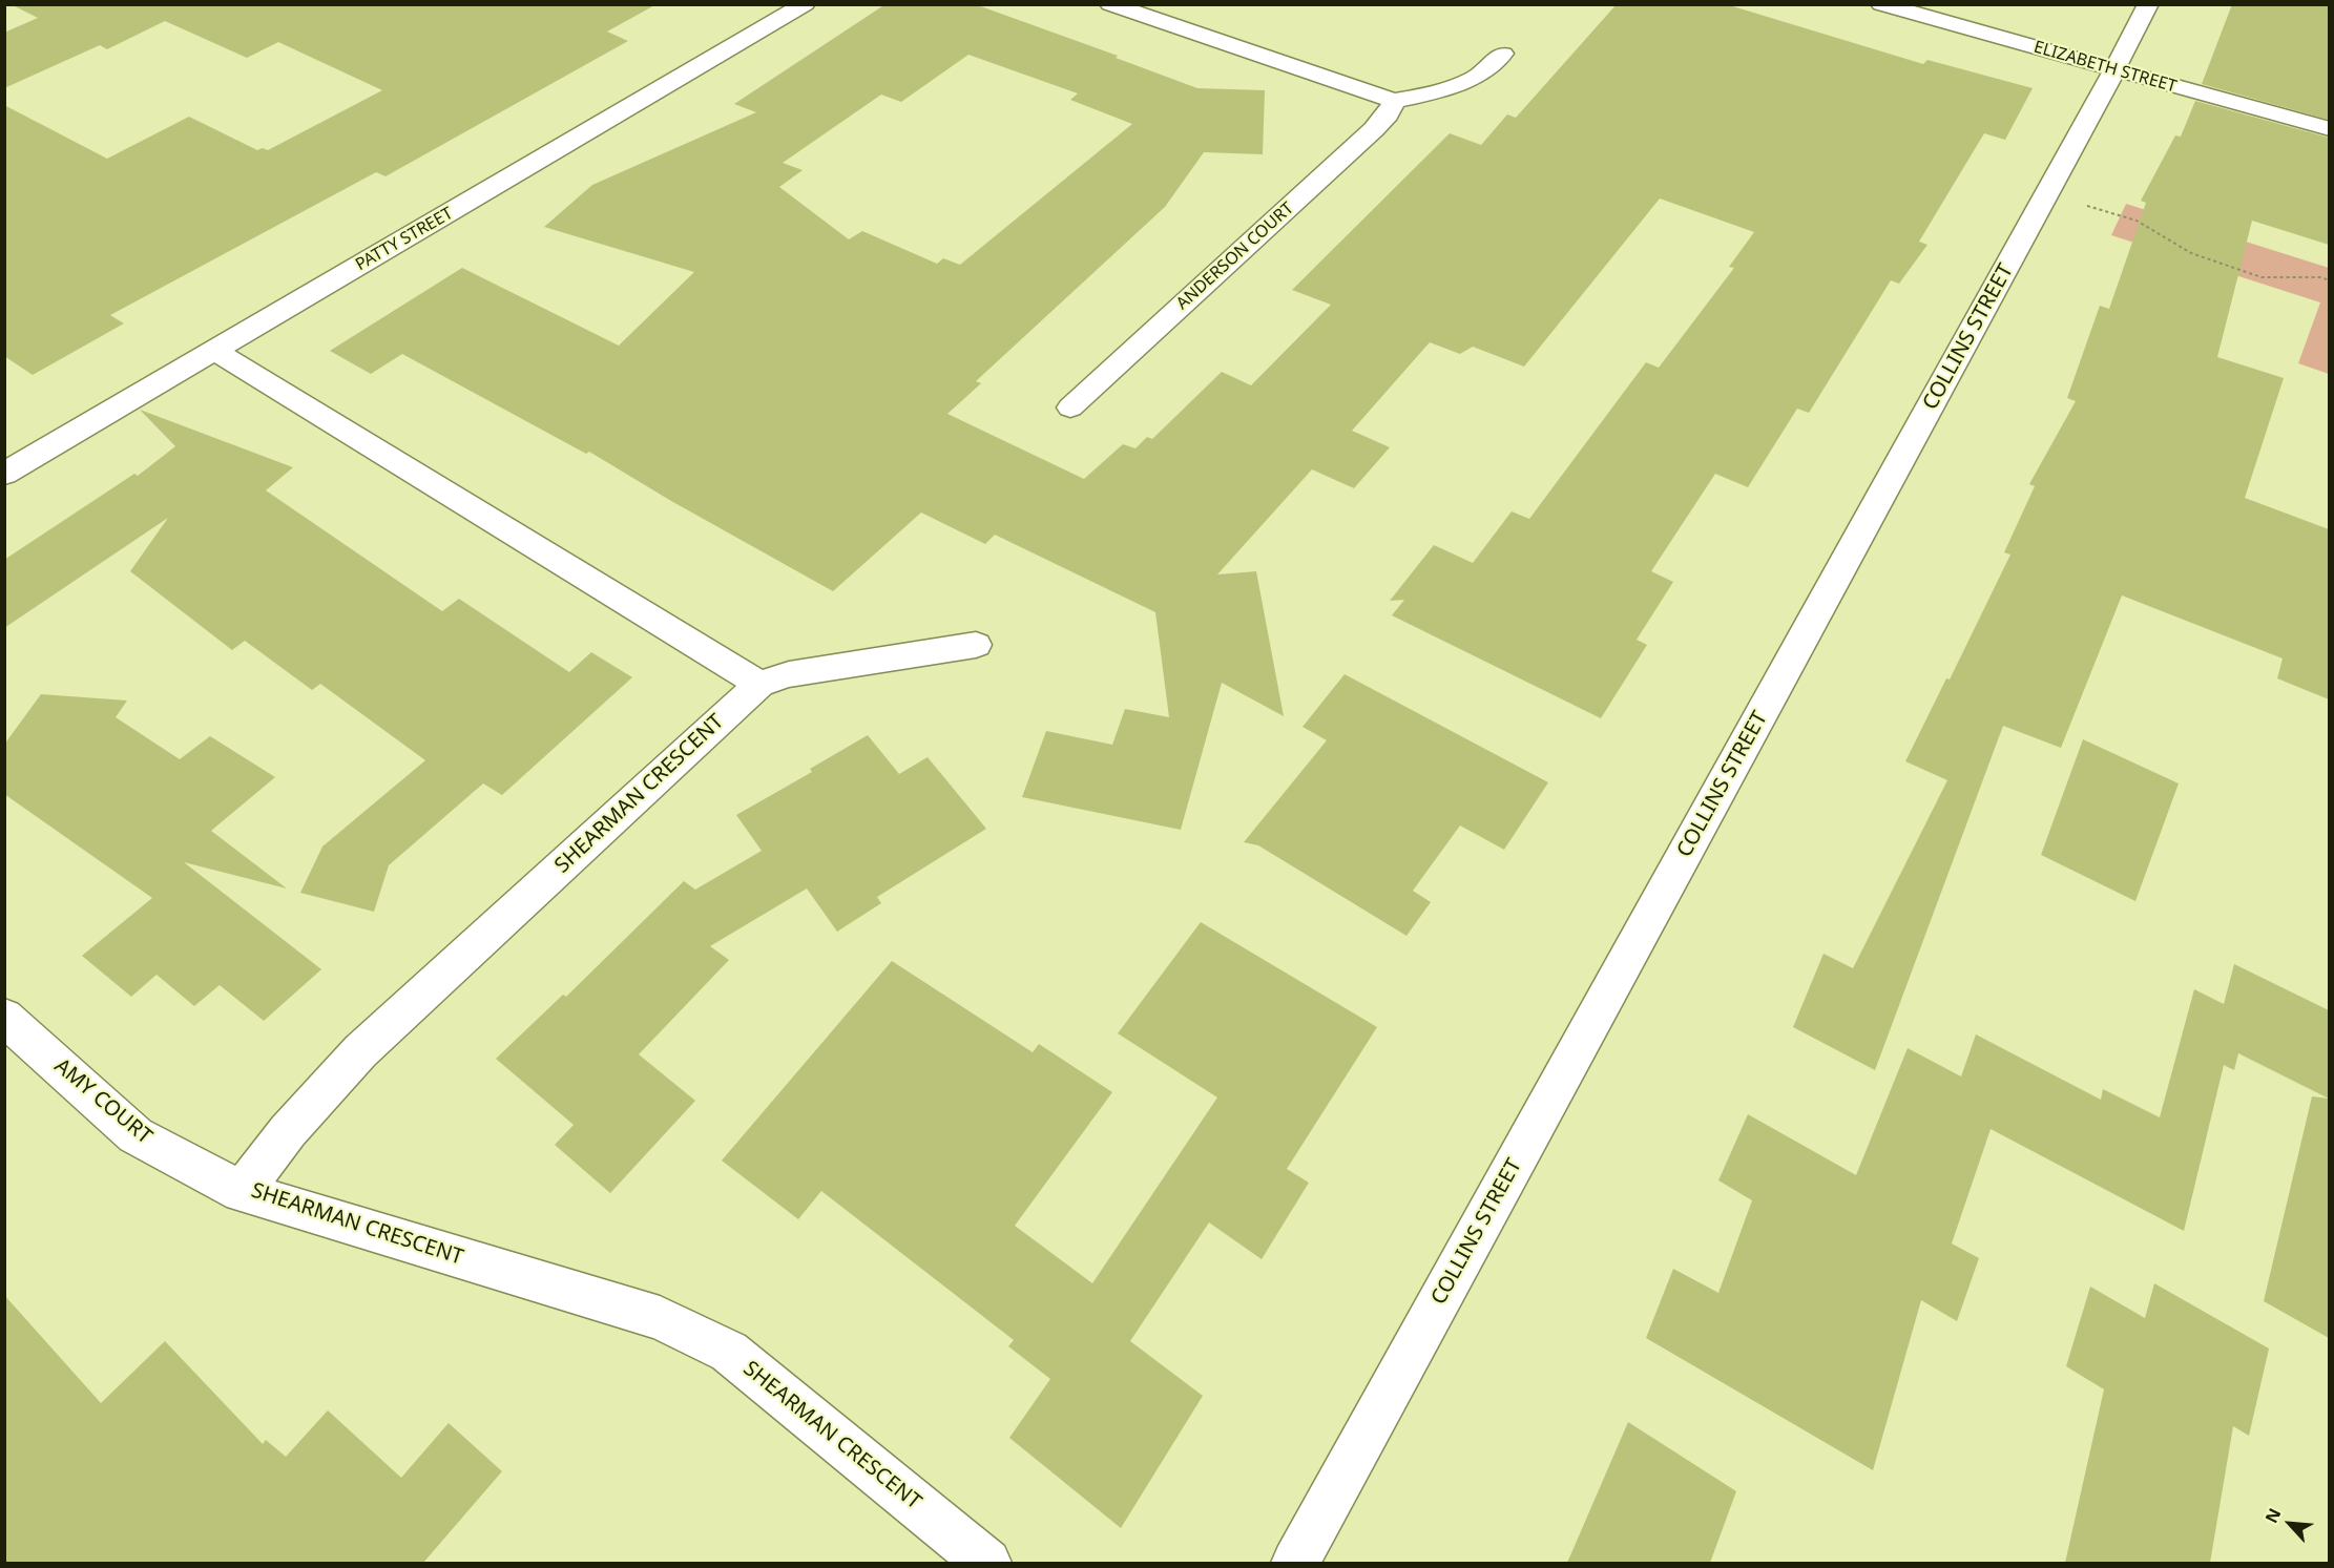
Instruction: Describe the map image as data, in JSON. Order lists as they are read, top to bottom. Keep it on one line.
{"streets":{"street":["ELIZABETH STREET","PATTY STREET","ANDERSON COURT","COLLINS STREET","SHEARMAN CRESCENT","AMY COURT"]},"crossings":[["ELIZABETH STREET","COLLINS STREET"],["SHEARMAN CRESCENT","AMY COURT"]],"north":"top left"}
